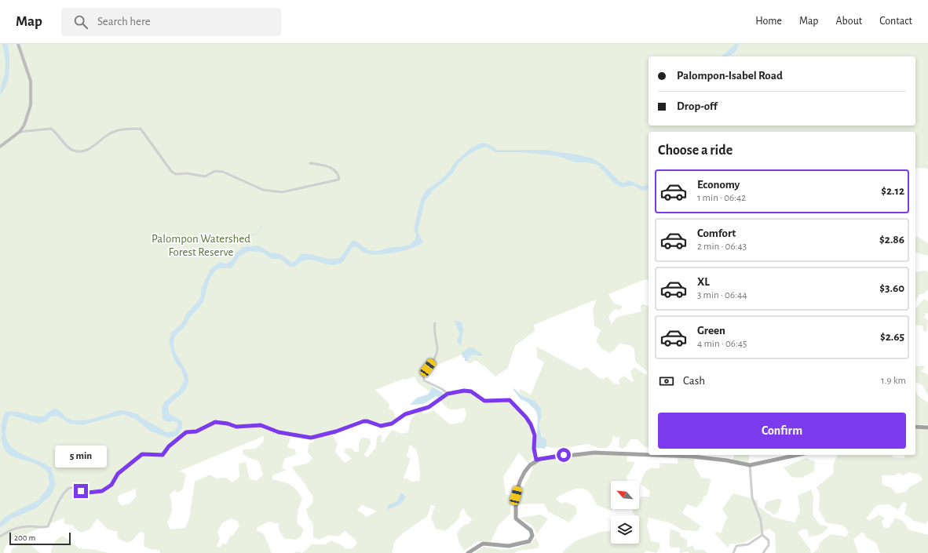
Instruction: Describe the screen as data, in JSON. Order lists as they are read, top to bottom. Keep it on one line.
{"parks":["Palompon Watershed Forest Reserve"],"scale_bar":"200 m","north":"top left","page":{"header":"Map","search":"Search here","nav":["Home","Map","About","Contact"],"banner":["Palompon-Isabel Road","Drop-off"],"heading":"Choose a ride","list":[{"name":"Economy","note":"1 min · 06:42","value":"$2.12"},{"name":"Comfort","note":"2 min · 06:43","value":"$2.86"},{"name":"XL","note":"3 min · 06:44","value":"$3.60"},{"name":"Green","note":"4 min · 06:45","value":"$2.65"}],"pay":["Cash","1.9 km"],"buttons":"Confirm","bubble":"5 min","scale":"200 m"}}
